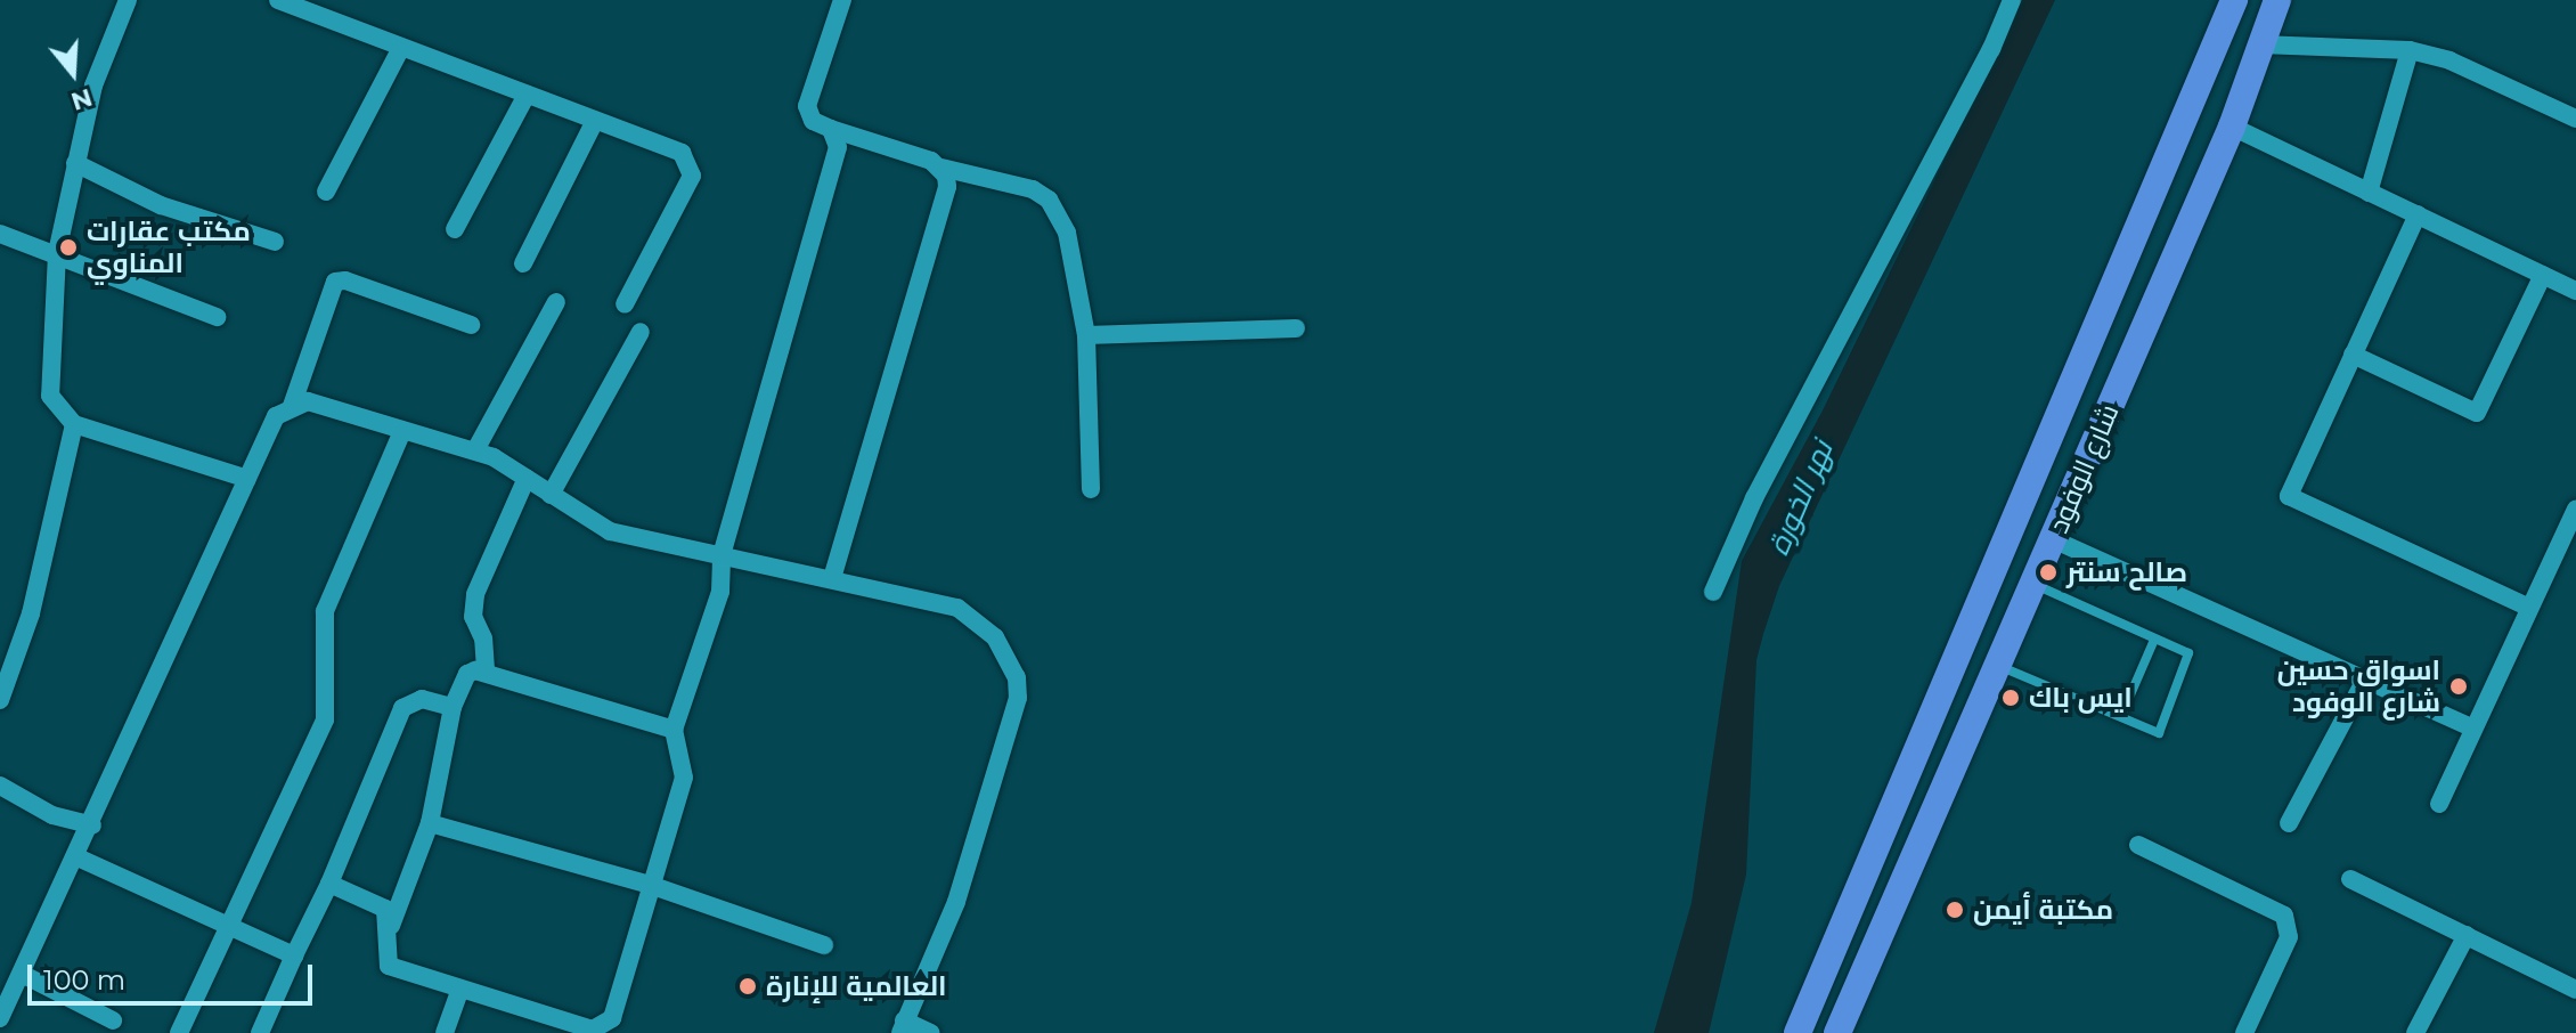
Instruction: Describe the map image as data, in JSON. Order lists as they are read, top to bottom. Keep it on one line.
{"streets":{"main road":["شارع الوفود"]},"water":["نهر الخورة"],"places":["مكتب عقارات المناوي","صالح سنتر","اسواق حسين شارع الوفود","ايس باك","مكتبة أيمن","العالمية للإنارة"],"scale_bar":"100 m","north":"bottom"}
